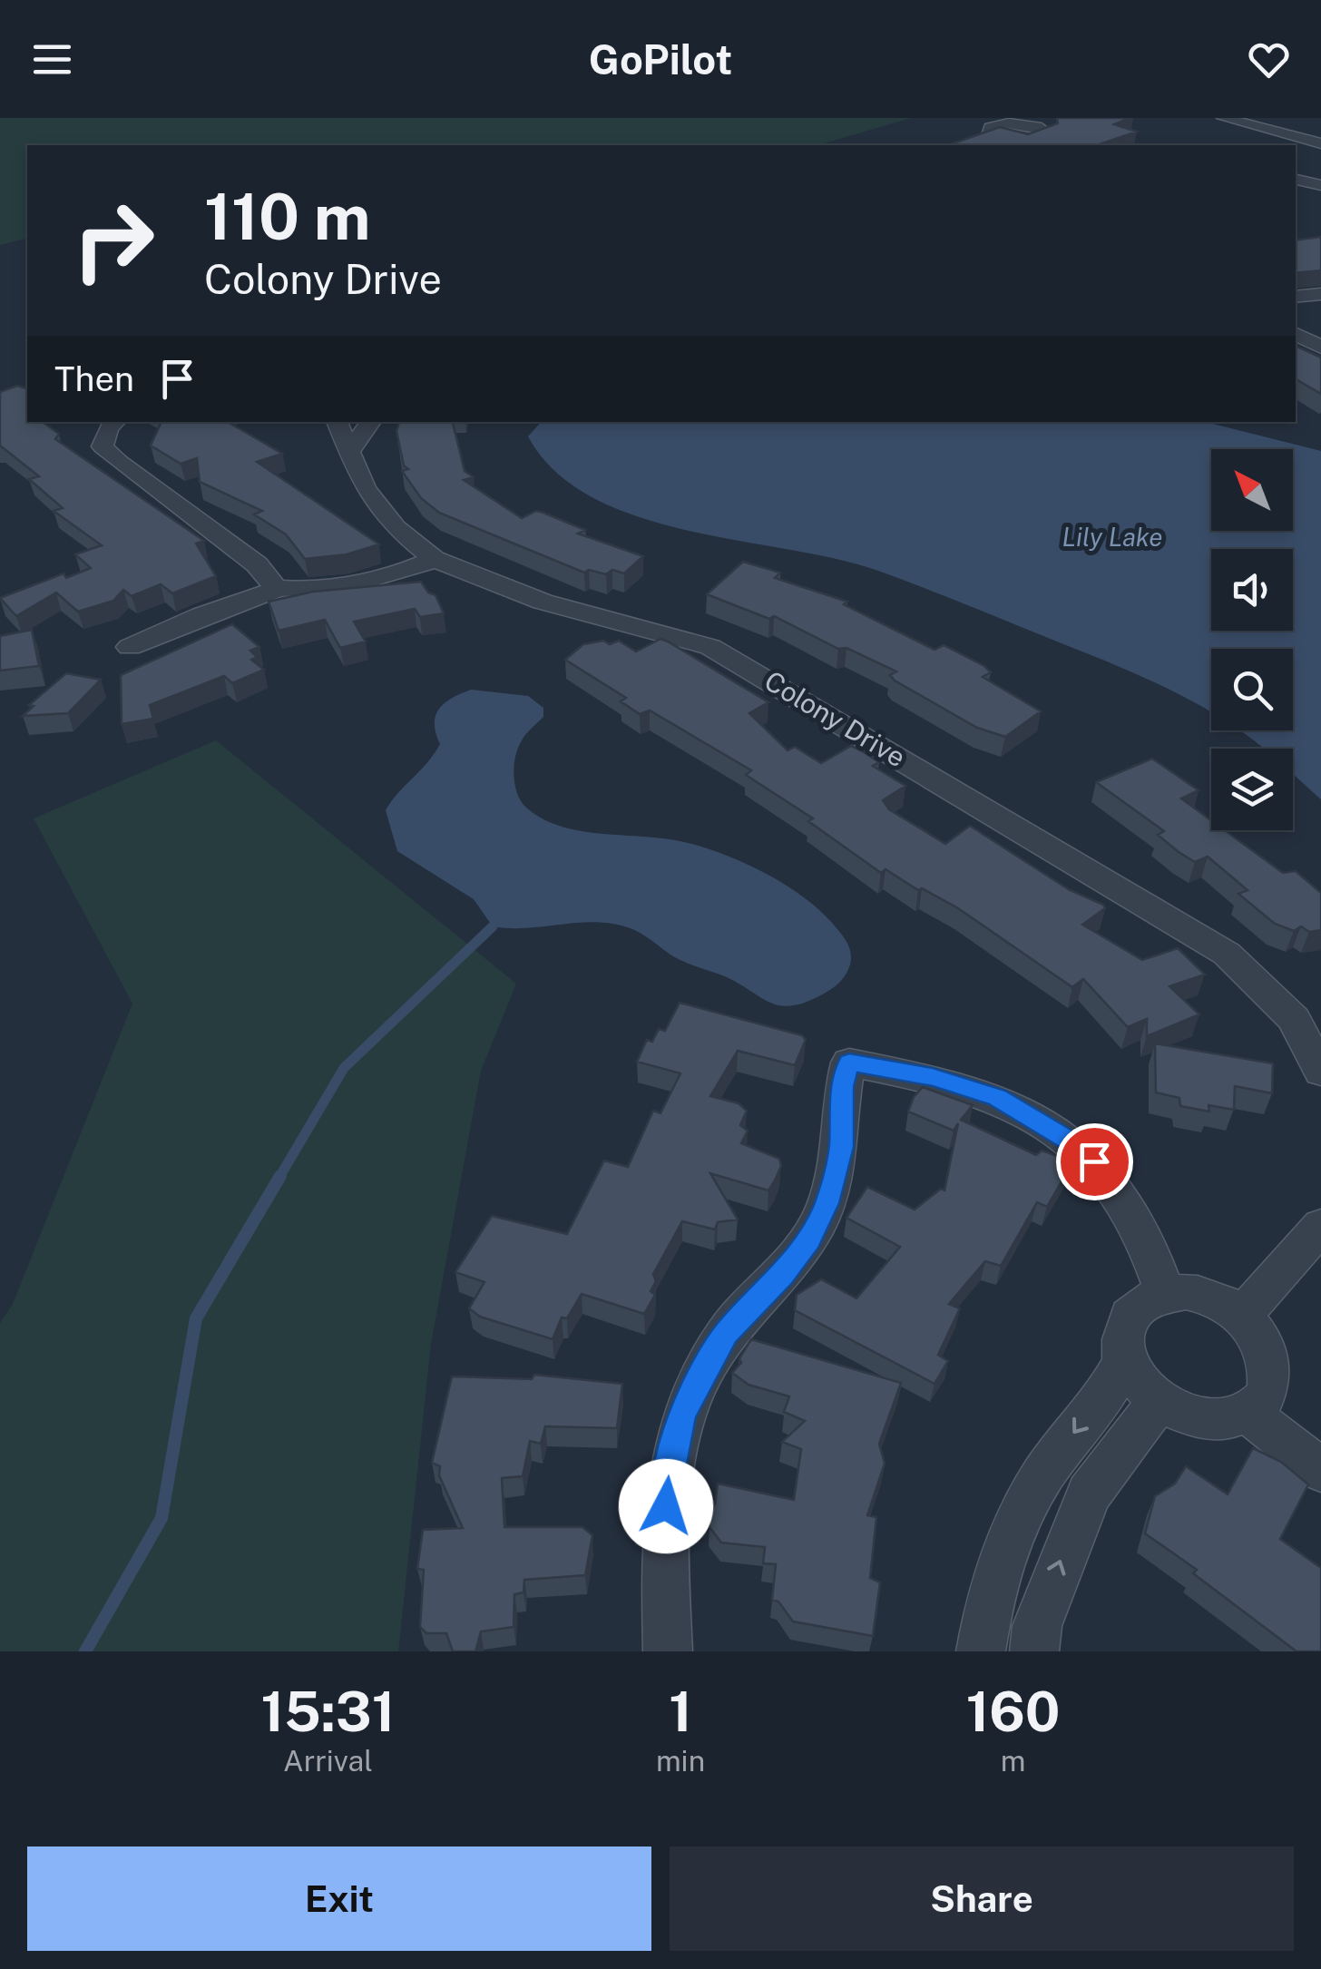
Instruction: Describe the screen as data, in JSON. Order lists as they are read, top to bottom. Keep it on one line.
{"streets":{"street":["Colony Drive"]},"water":["Lily Lake"],"north":"top left","page":{"header":"GoPilot","turn":["110 m","Colony Drive"],"then":"Then","eta":["15:31","Arrival","1","min","160","m"],"buttons":["Exit","Share"]}}
